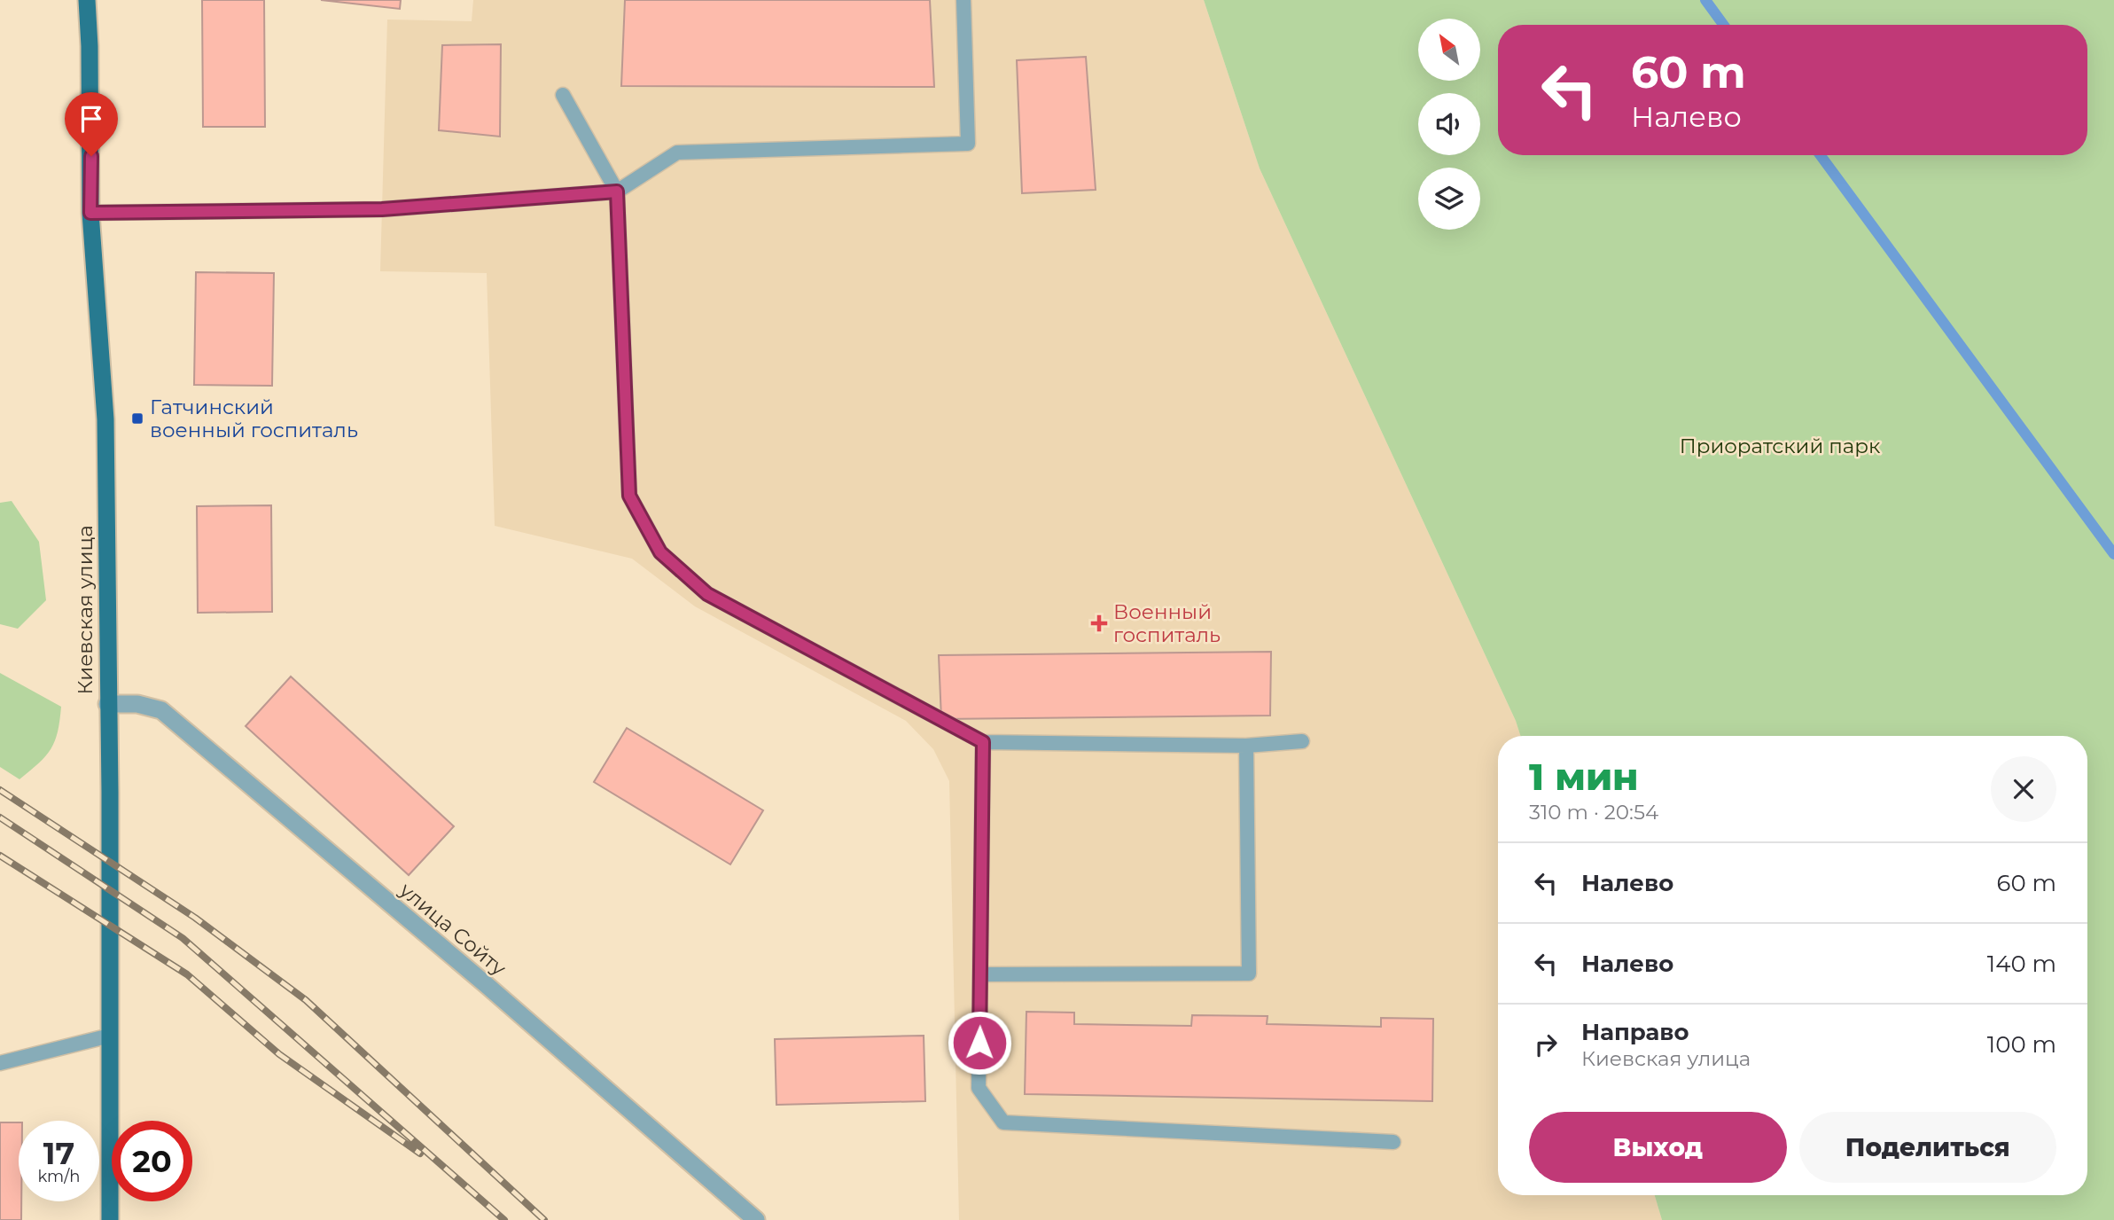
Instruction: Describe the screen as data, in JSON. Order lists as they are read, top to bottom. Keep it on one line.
{"streets":{"main road":["Киевская улица"],"street":["улица Сойту"]},"crossings":[["Киевская улица","улица Сойту"]],"parks":["Приоратский парк"],"places":{"transit":["Гатчинский военный госпиталь"],"health":["Военный госпиталь"]},"north":"top left","page":{"turn":["60 m","Налево"],"heading":["1 мин","310 m · 20:54"],"list":[{"name":"Налево","value":"60 m"},{"name":"Налево","value":"140 m"},{"name":"Направо","note":"Киевская улица","value":"100 m"}],"buttons":["Выход","Поделиться"],"speed":"17 km/h","limit":"20"}}
